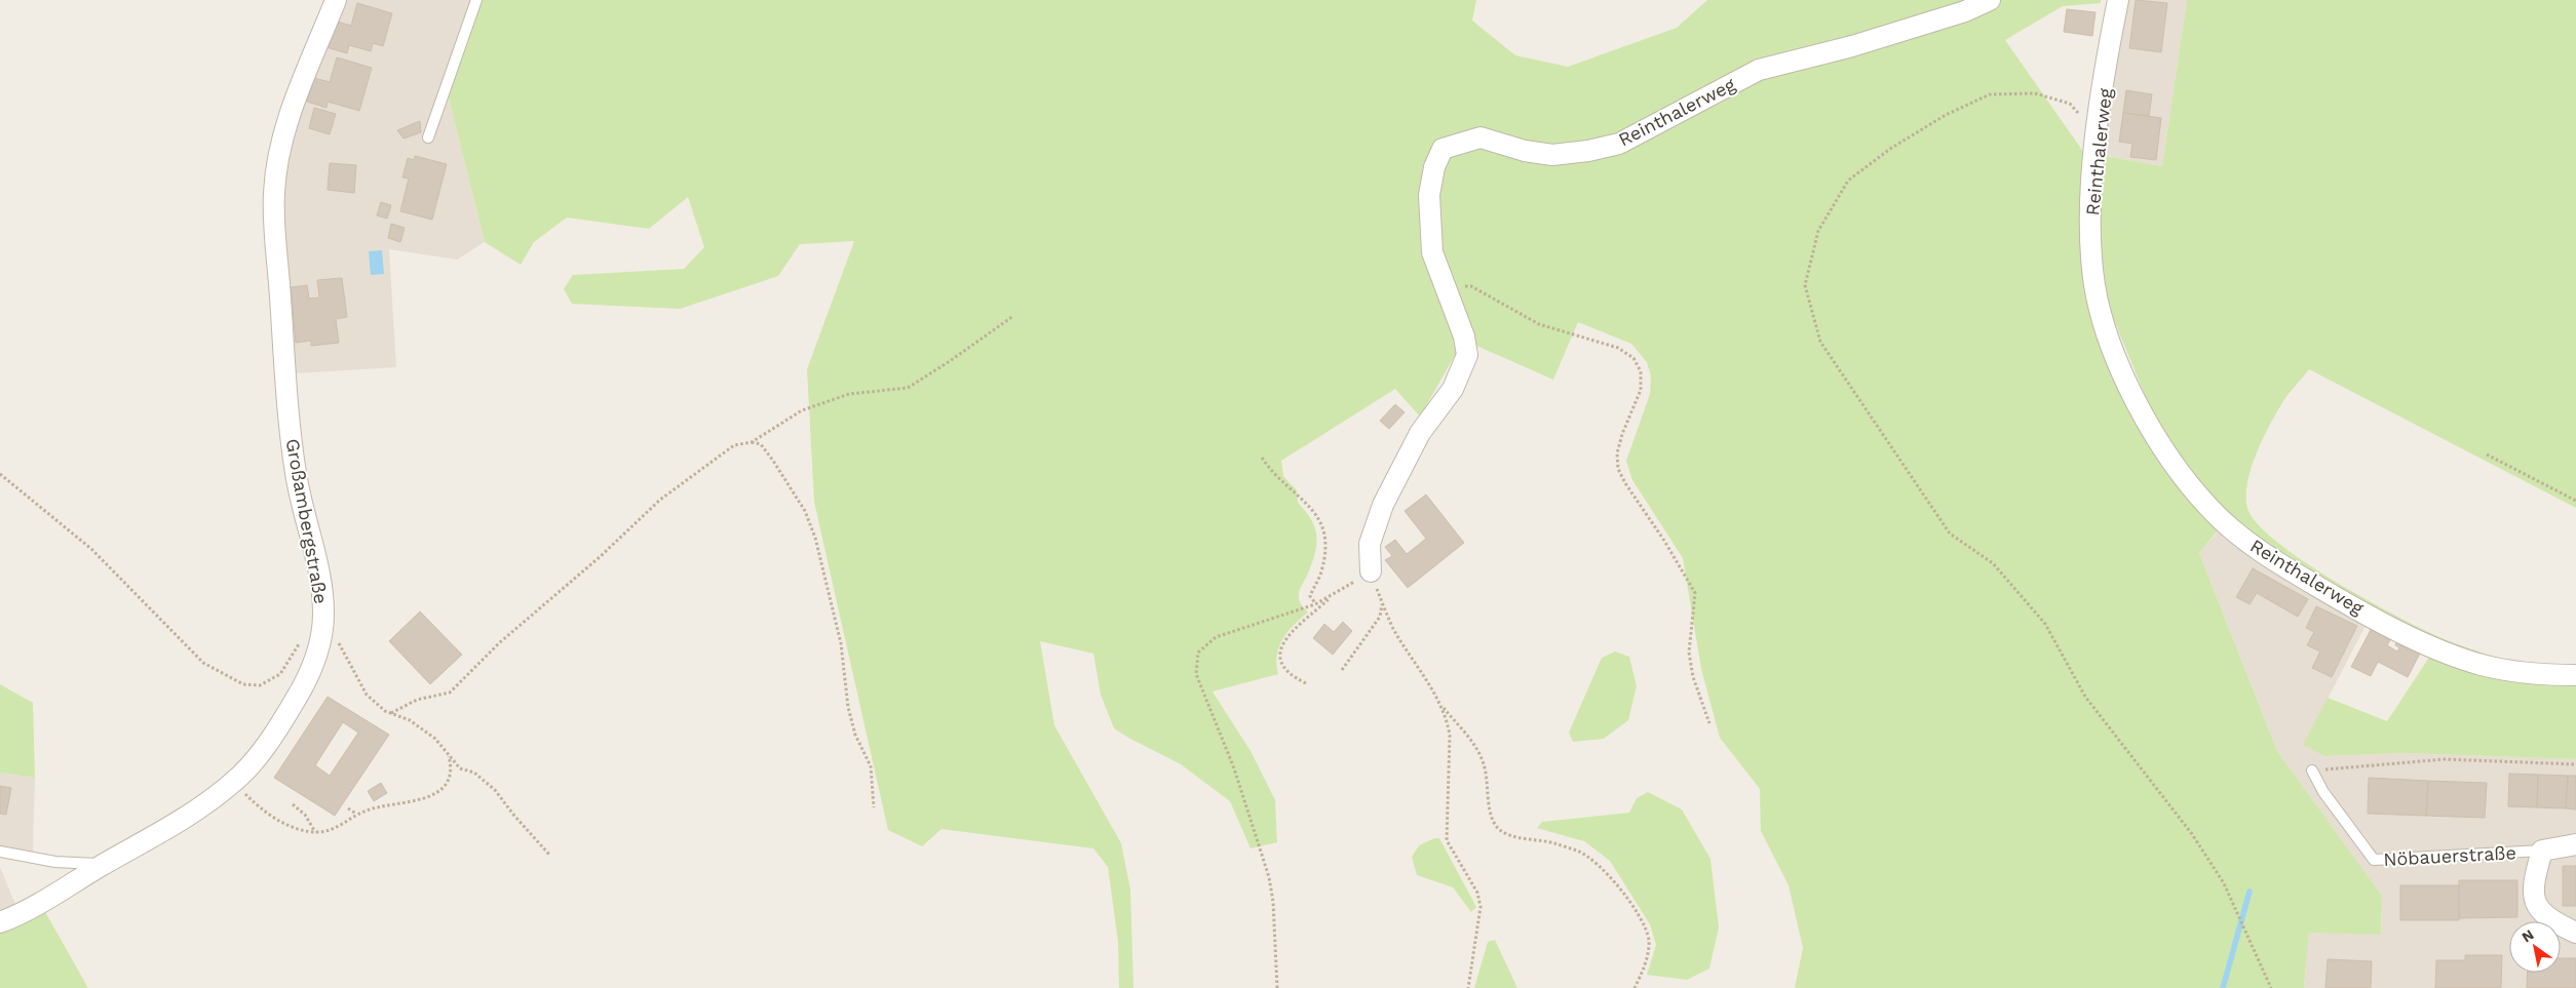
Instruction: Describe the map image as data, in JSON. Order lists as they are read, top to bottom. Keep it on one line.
{"streets":{"street":["Reinthalerweg","Großambergstraße","Nöbauerstraße"]},"north":"top left"}
